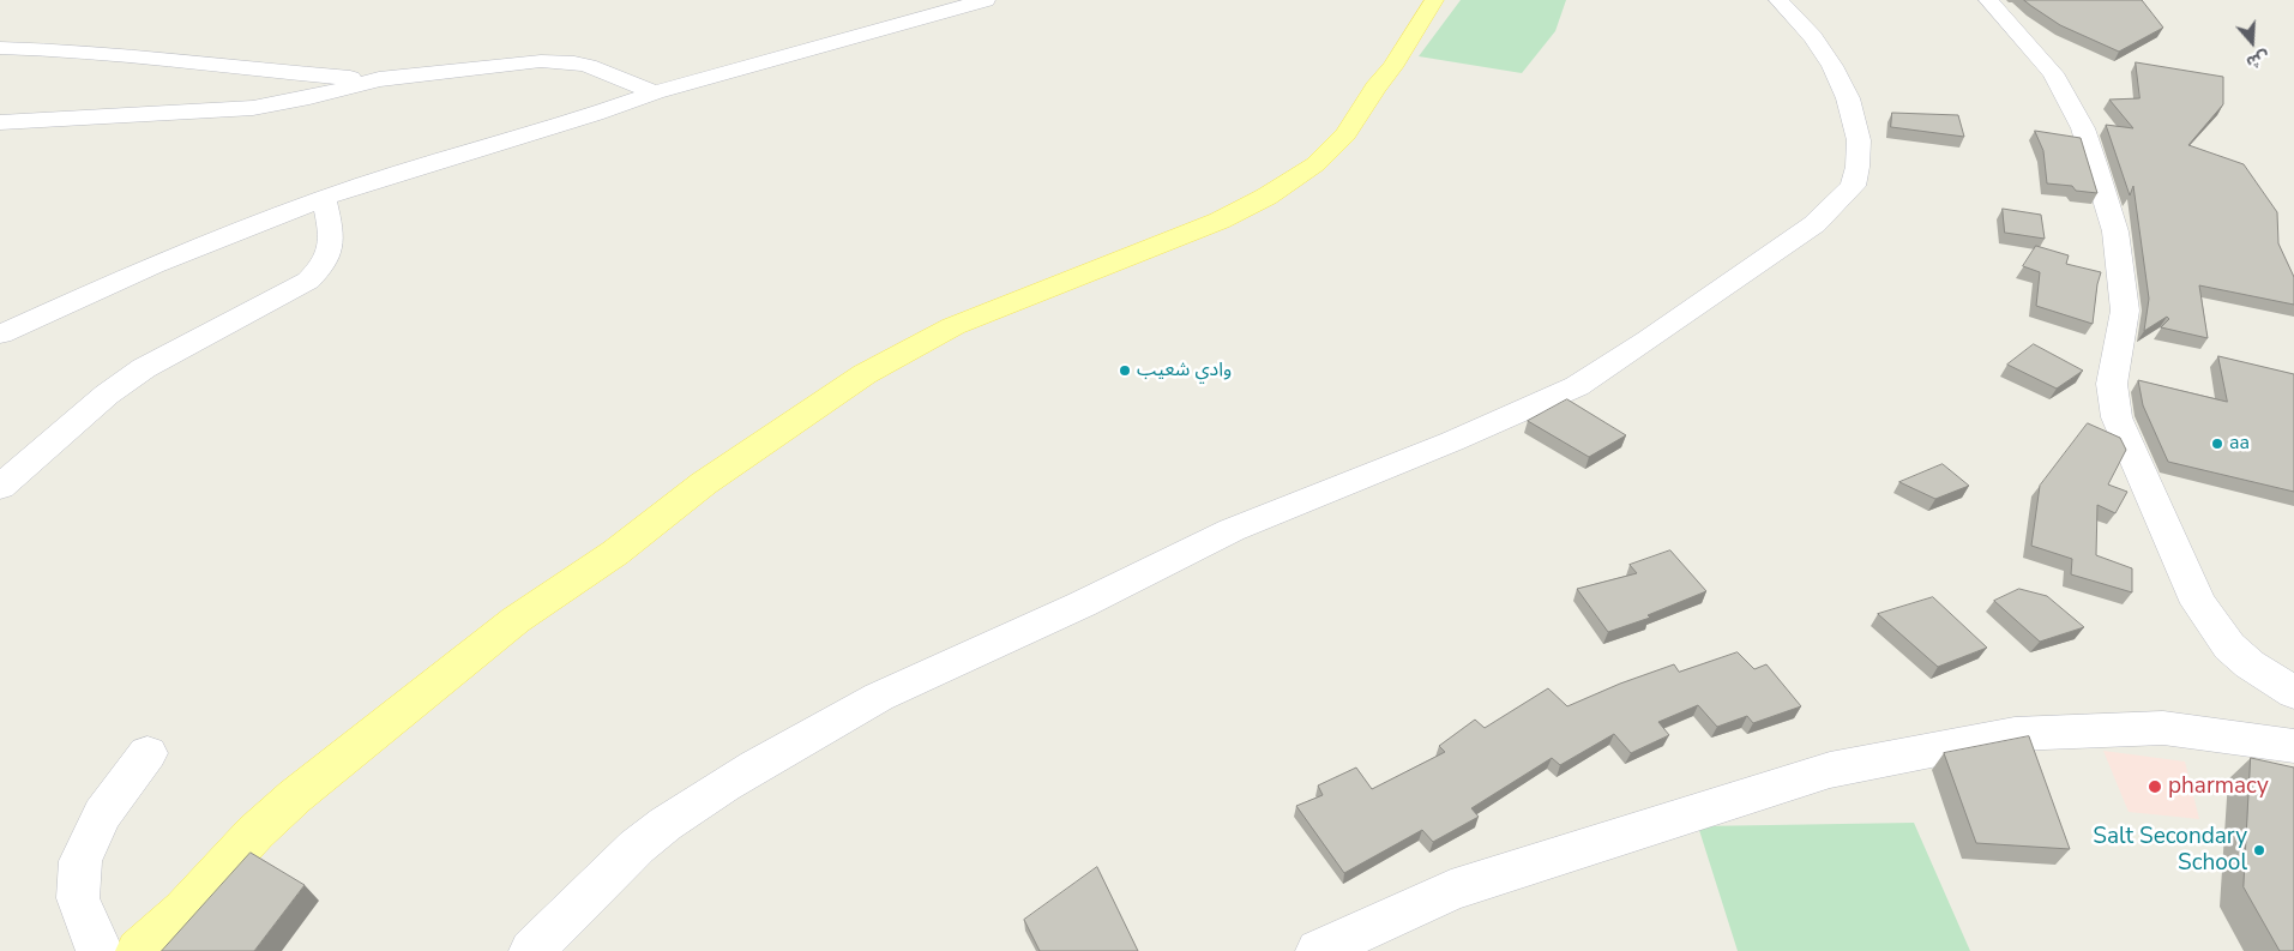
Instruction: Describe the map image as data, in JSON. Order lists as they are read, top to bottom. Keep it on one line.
{"places":["وادي شعيب","aa","pharmacy","Salt Secondary School"],"north":"bottom"}
